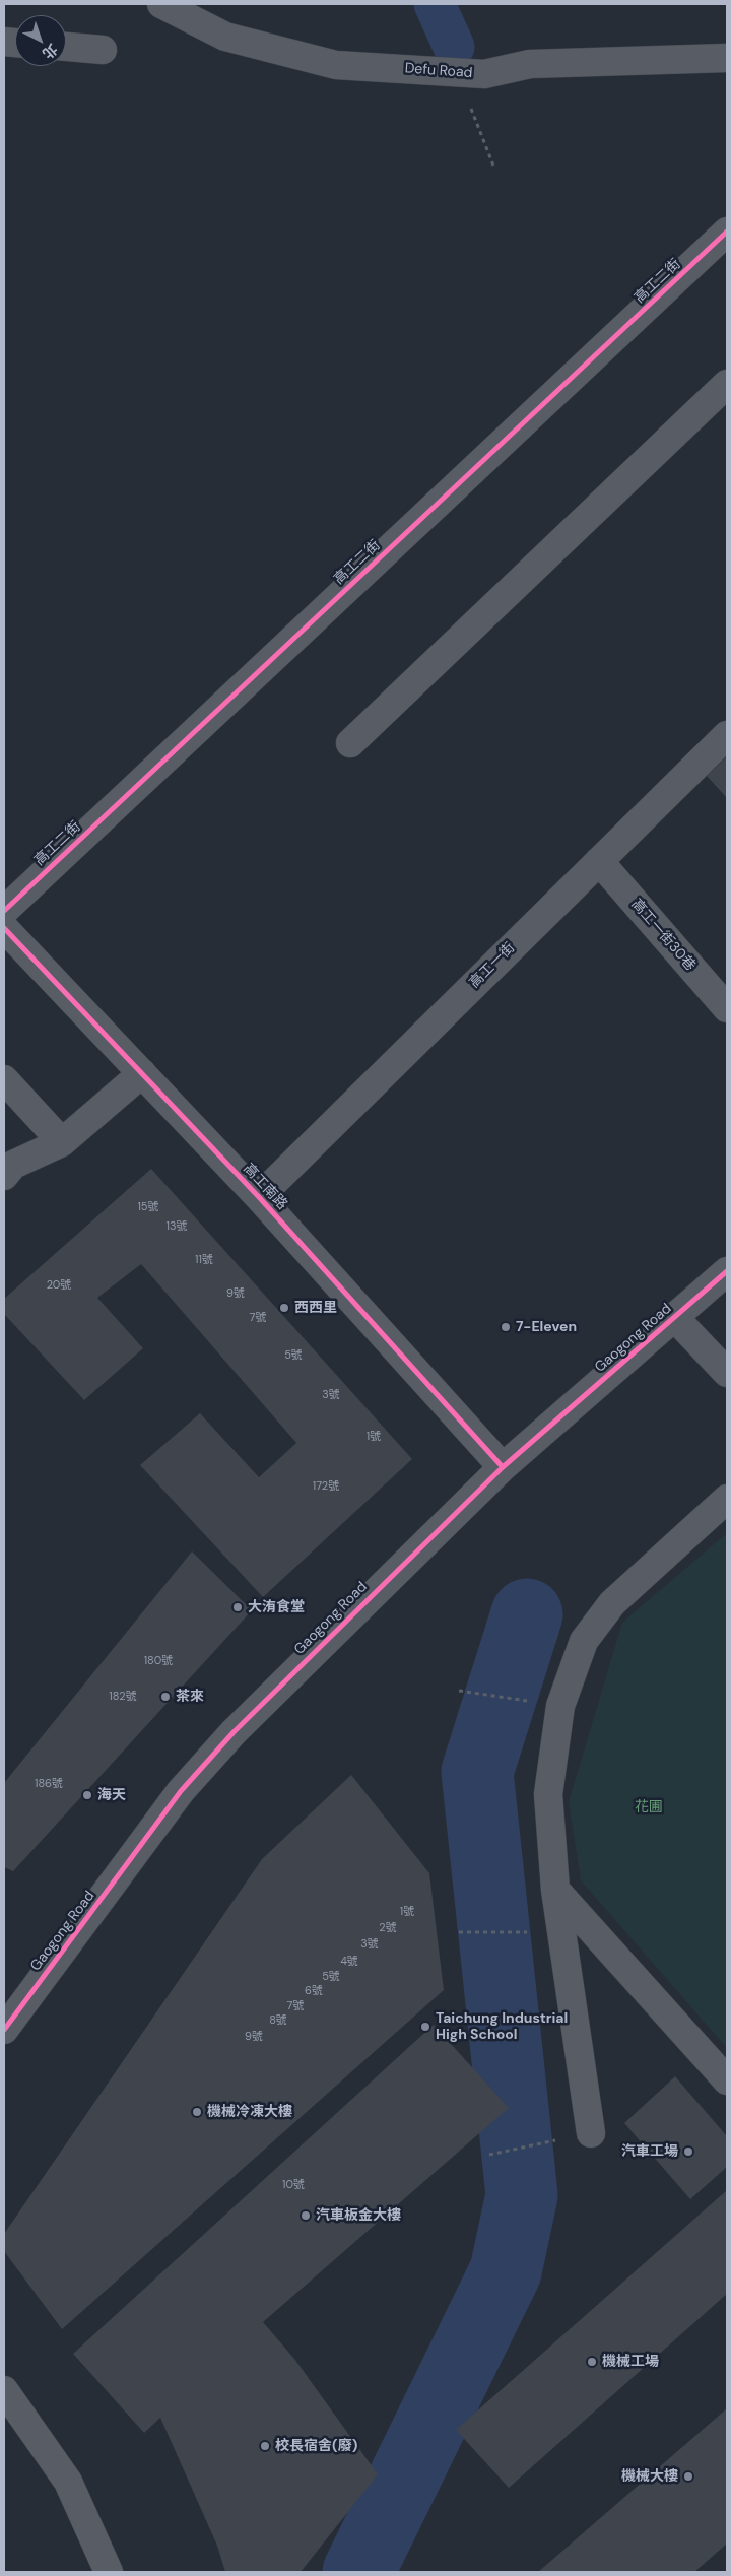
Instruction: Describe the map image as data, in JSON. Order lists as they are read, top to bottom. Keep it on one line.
{"streets":{"street":["Defu Road","高工二街","高工一街30巷","高工一街","高工南路","Gaogong Road"]},"crossings":[["高工一街30巷","高工一街"],["高工一街","高工南路"],["高工南路","Gaogong Road"]],"parks":["花圃"],"places":["西西里","7-Eleven","大洧食堂","茶來","海天","Taichung Industrial High School","機械冷凍大樓","汽車工場","汽車板金大樓","機械工場","校長宿舍(廢)","機械大樓"],"house_numbers":["15號","13號","11號","20號","9號","7號","5號","3號","1號","172號","180號","182號","186號","1號","2號","3號","4號","5號","6號","7號","8號","9號","10號"],"north":"bottom right"}
